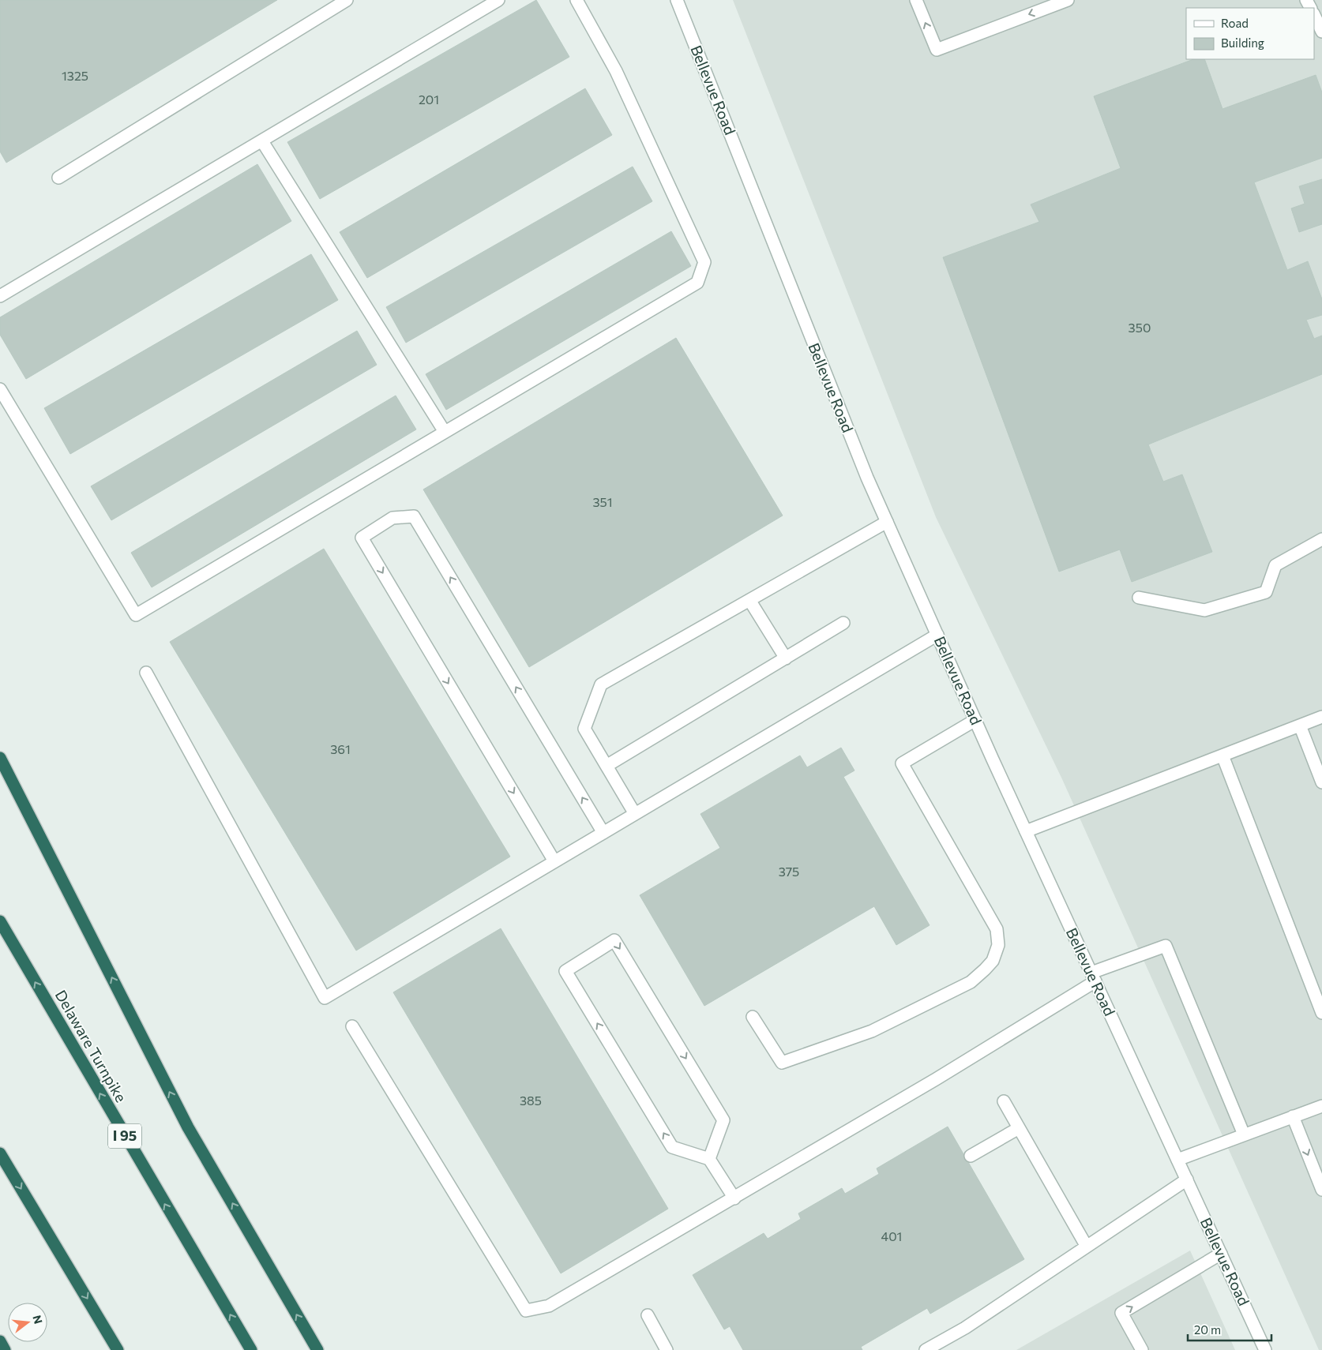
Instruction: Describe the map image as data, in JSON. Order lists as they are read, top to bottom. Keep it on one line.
{"streets":{"highway":["Delaware Turnpike","I 95"],"street":["Bellevue Road"]},"house_numbers":["1325","201","350","351","361","375","385","401"],"legend":["Road","Building"],"scale_bar":"20 m","north":"right"}
